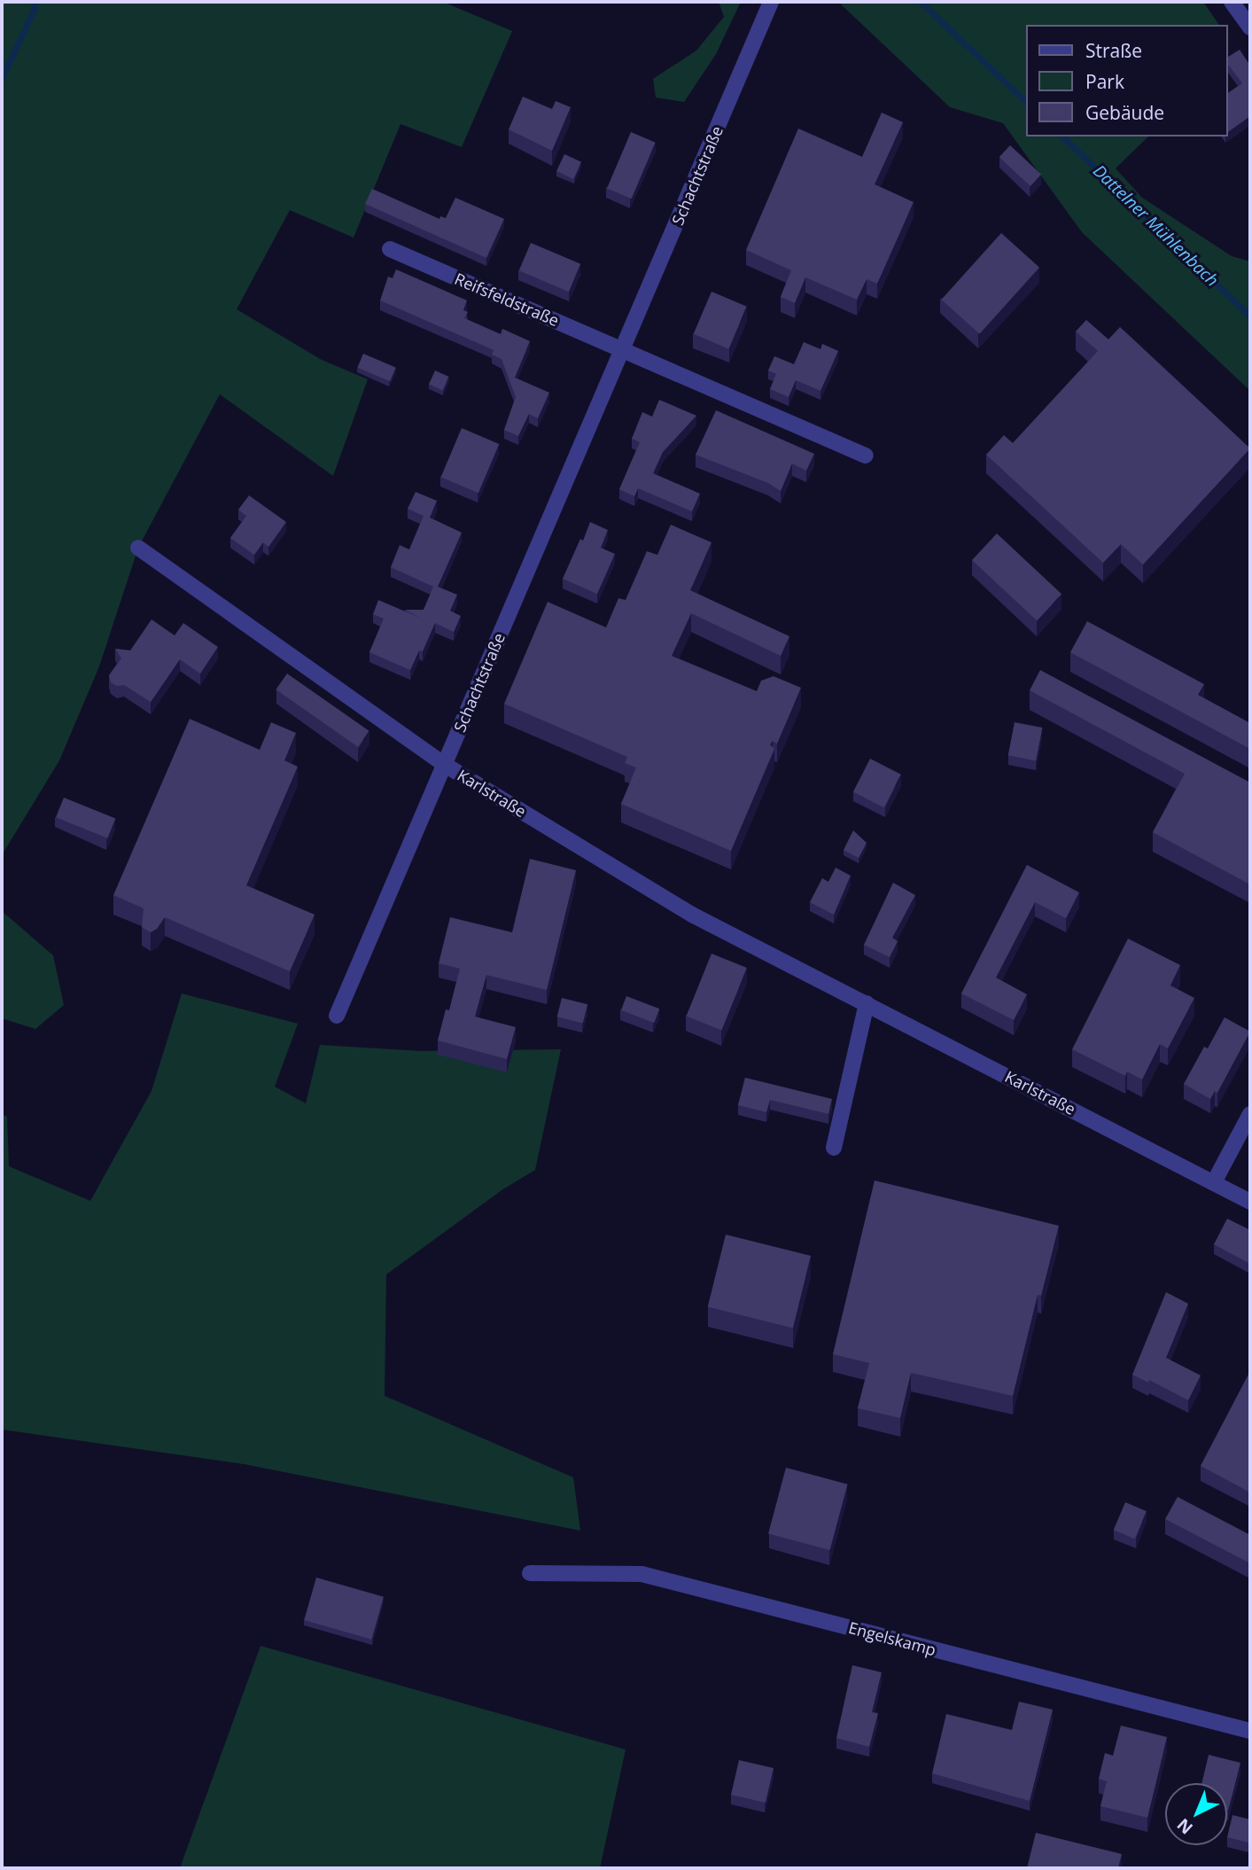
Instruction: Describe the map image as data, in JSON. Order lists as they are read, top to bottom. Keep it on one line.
{"streets":{"street":["Schachtstraße","Reifsfeldstraße","Karlstraße","Engelskamp"]},"crossings":[["Schachtstraße","Reifsfeldstraße"],["Schachtstraße","Karlstraße"]],"water":["Dattelner Mühlenbach"],"legend":["Straße","Park","Gebäude"],"north":"bottom left"}
